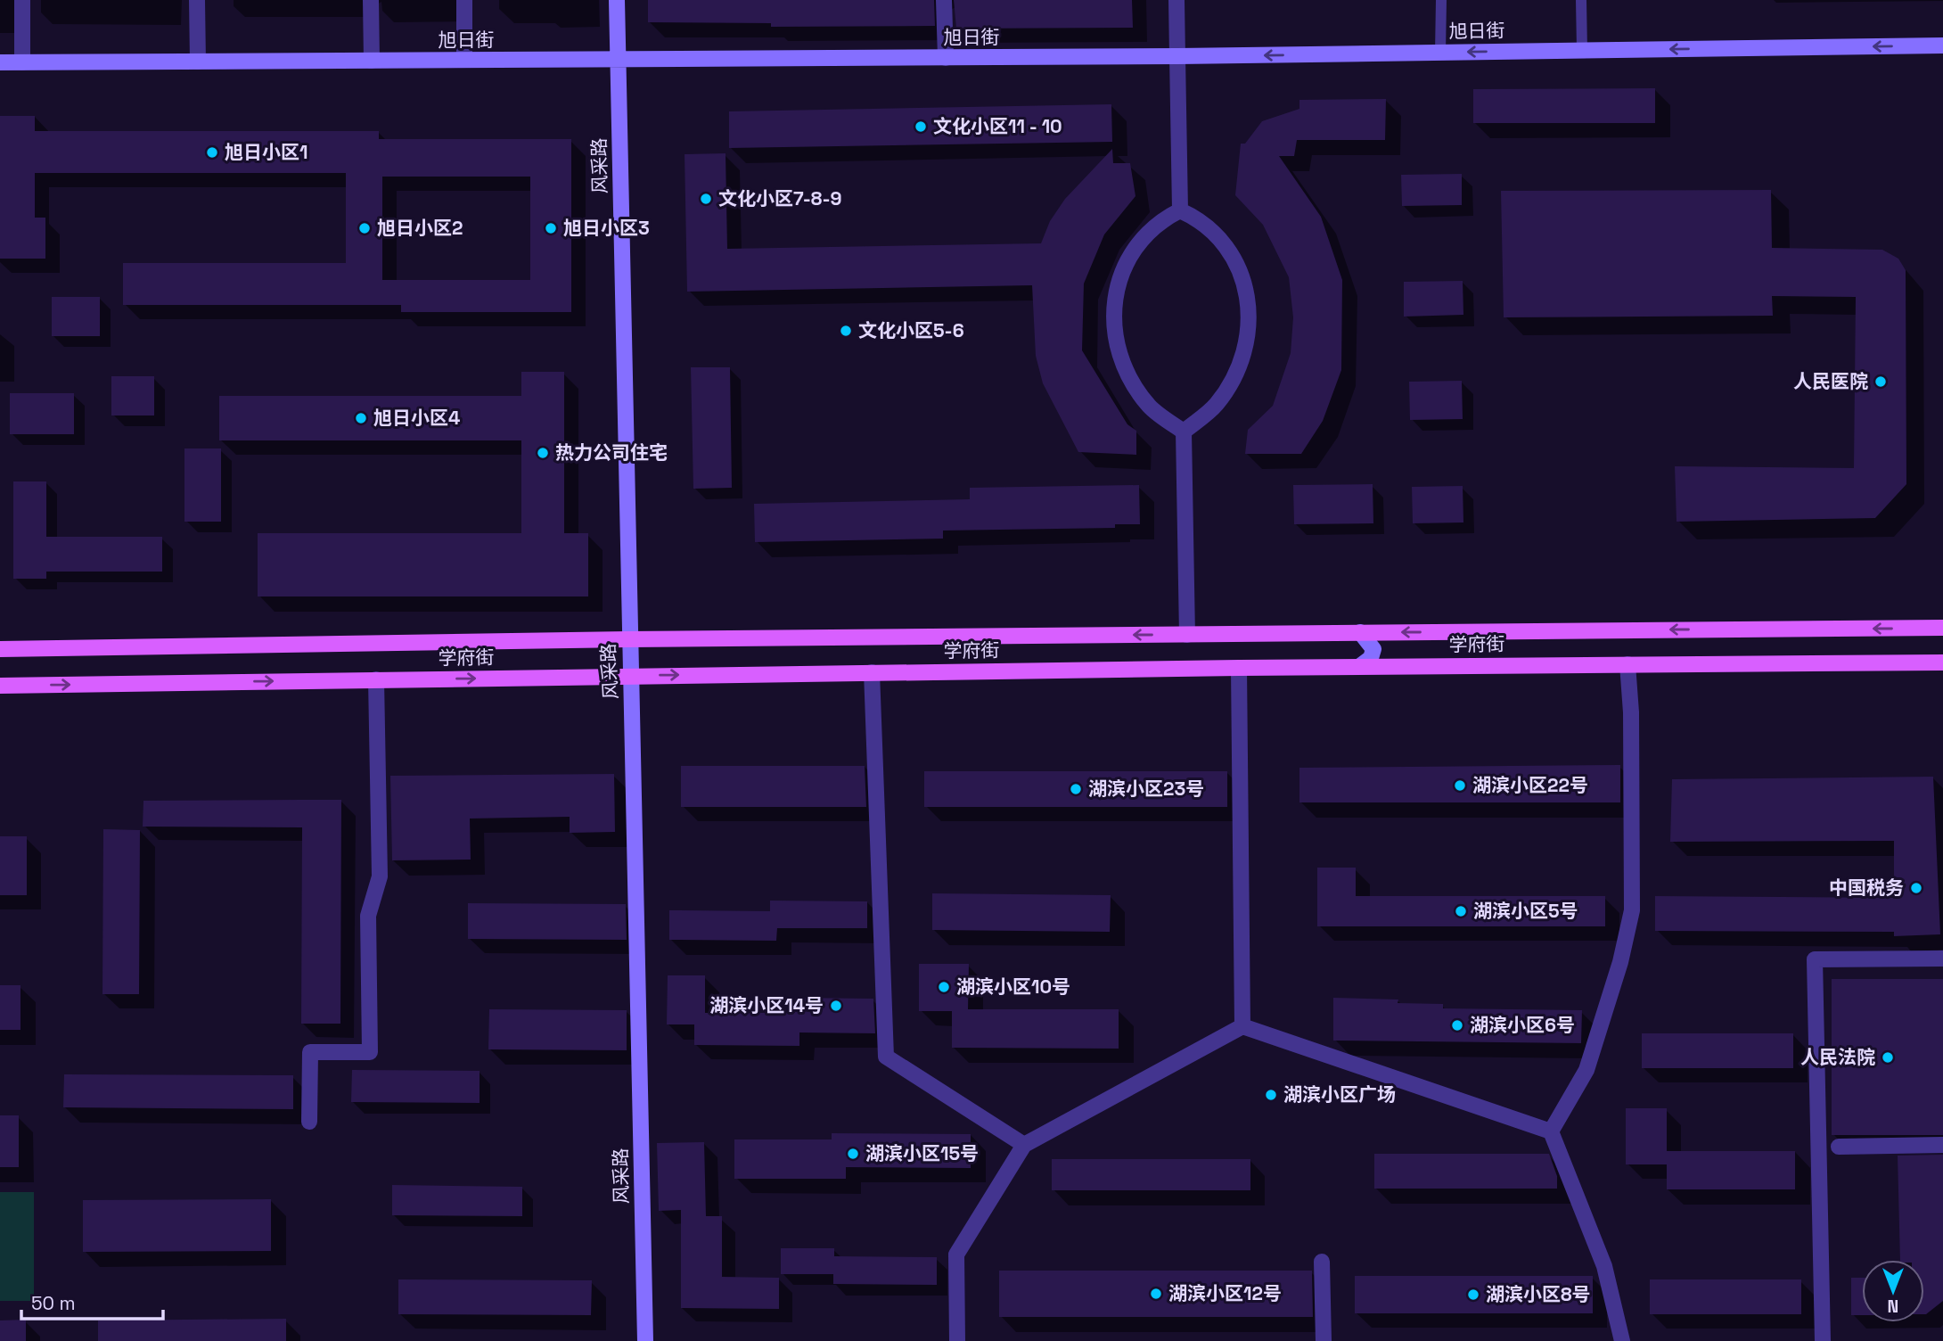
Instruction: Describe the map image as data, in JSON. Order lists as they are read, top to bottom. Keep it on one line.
{"streets":{"main road":["旭日街","风采路","学府街"]},"crossings":[["旭日街","风采路"],["风采路","学府街"]],"one_way":["旭日街"],"places":["文化小区11 - 10","旭日小区1","文化小区7-8-9","旭日小区2","旭日小区3","文化小区5-6","人民医院","旭日小区4","热力公司住宅","湖滨小区22号","湖滨小区23号","中国税务","湖滨小区5号","湖滨小区10号","湖滨小区14号","湖滨小区6号","人民法院","湖滨小区广场","湖滨小区15号","湖滨小区12号","湖滨小区8号"],"scale_bar":"50 m","north":"bottom"}
